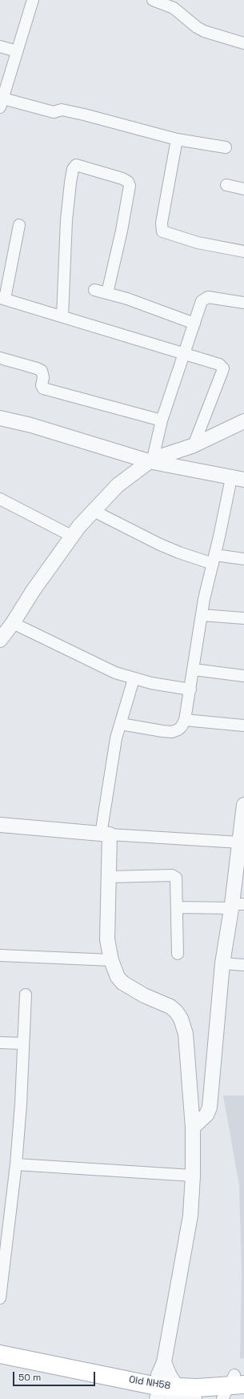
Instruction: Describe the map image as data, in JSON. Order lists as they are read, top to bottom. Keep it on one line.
{"streets":{"main road":["Old NH58"]},"scale_bar":"50 m"}
